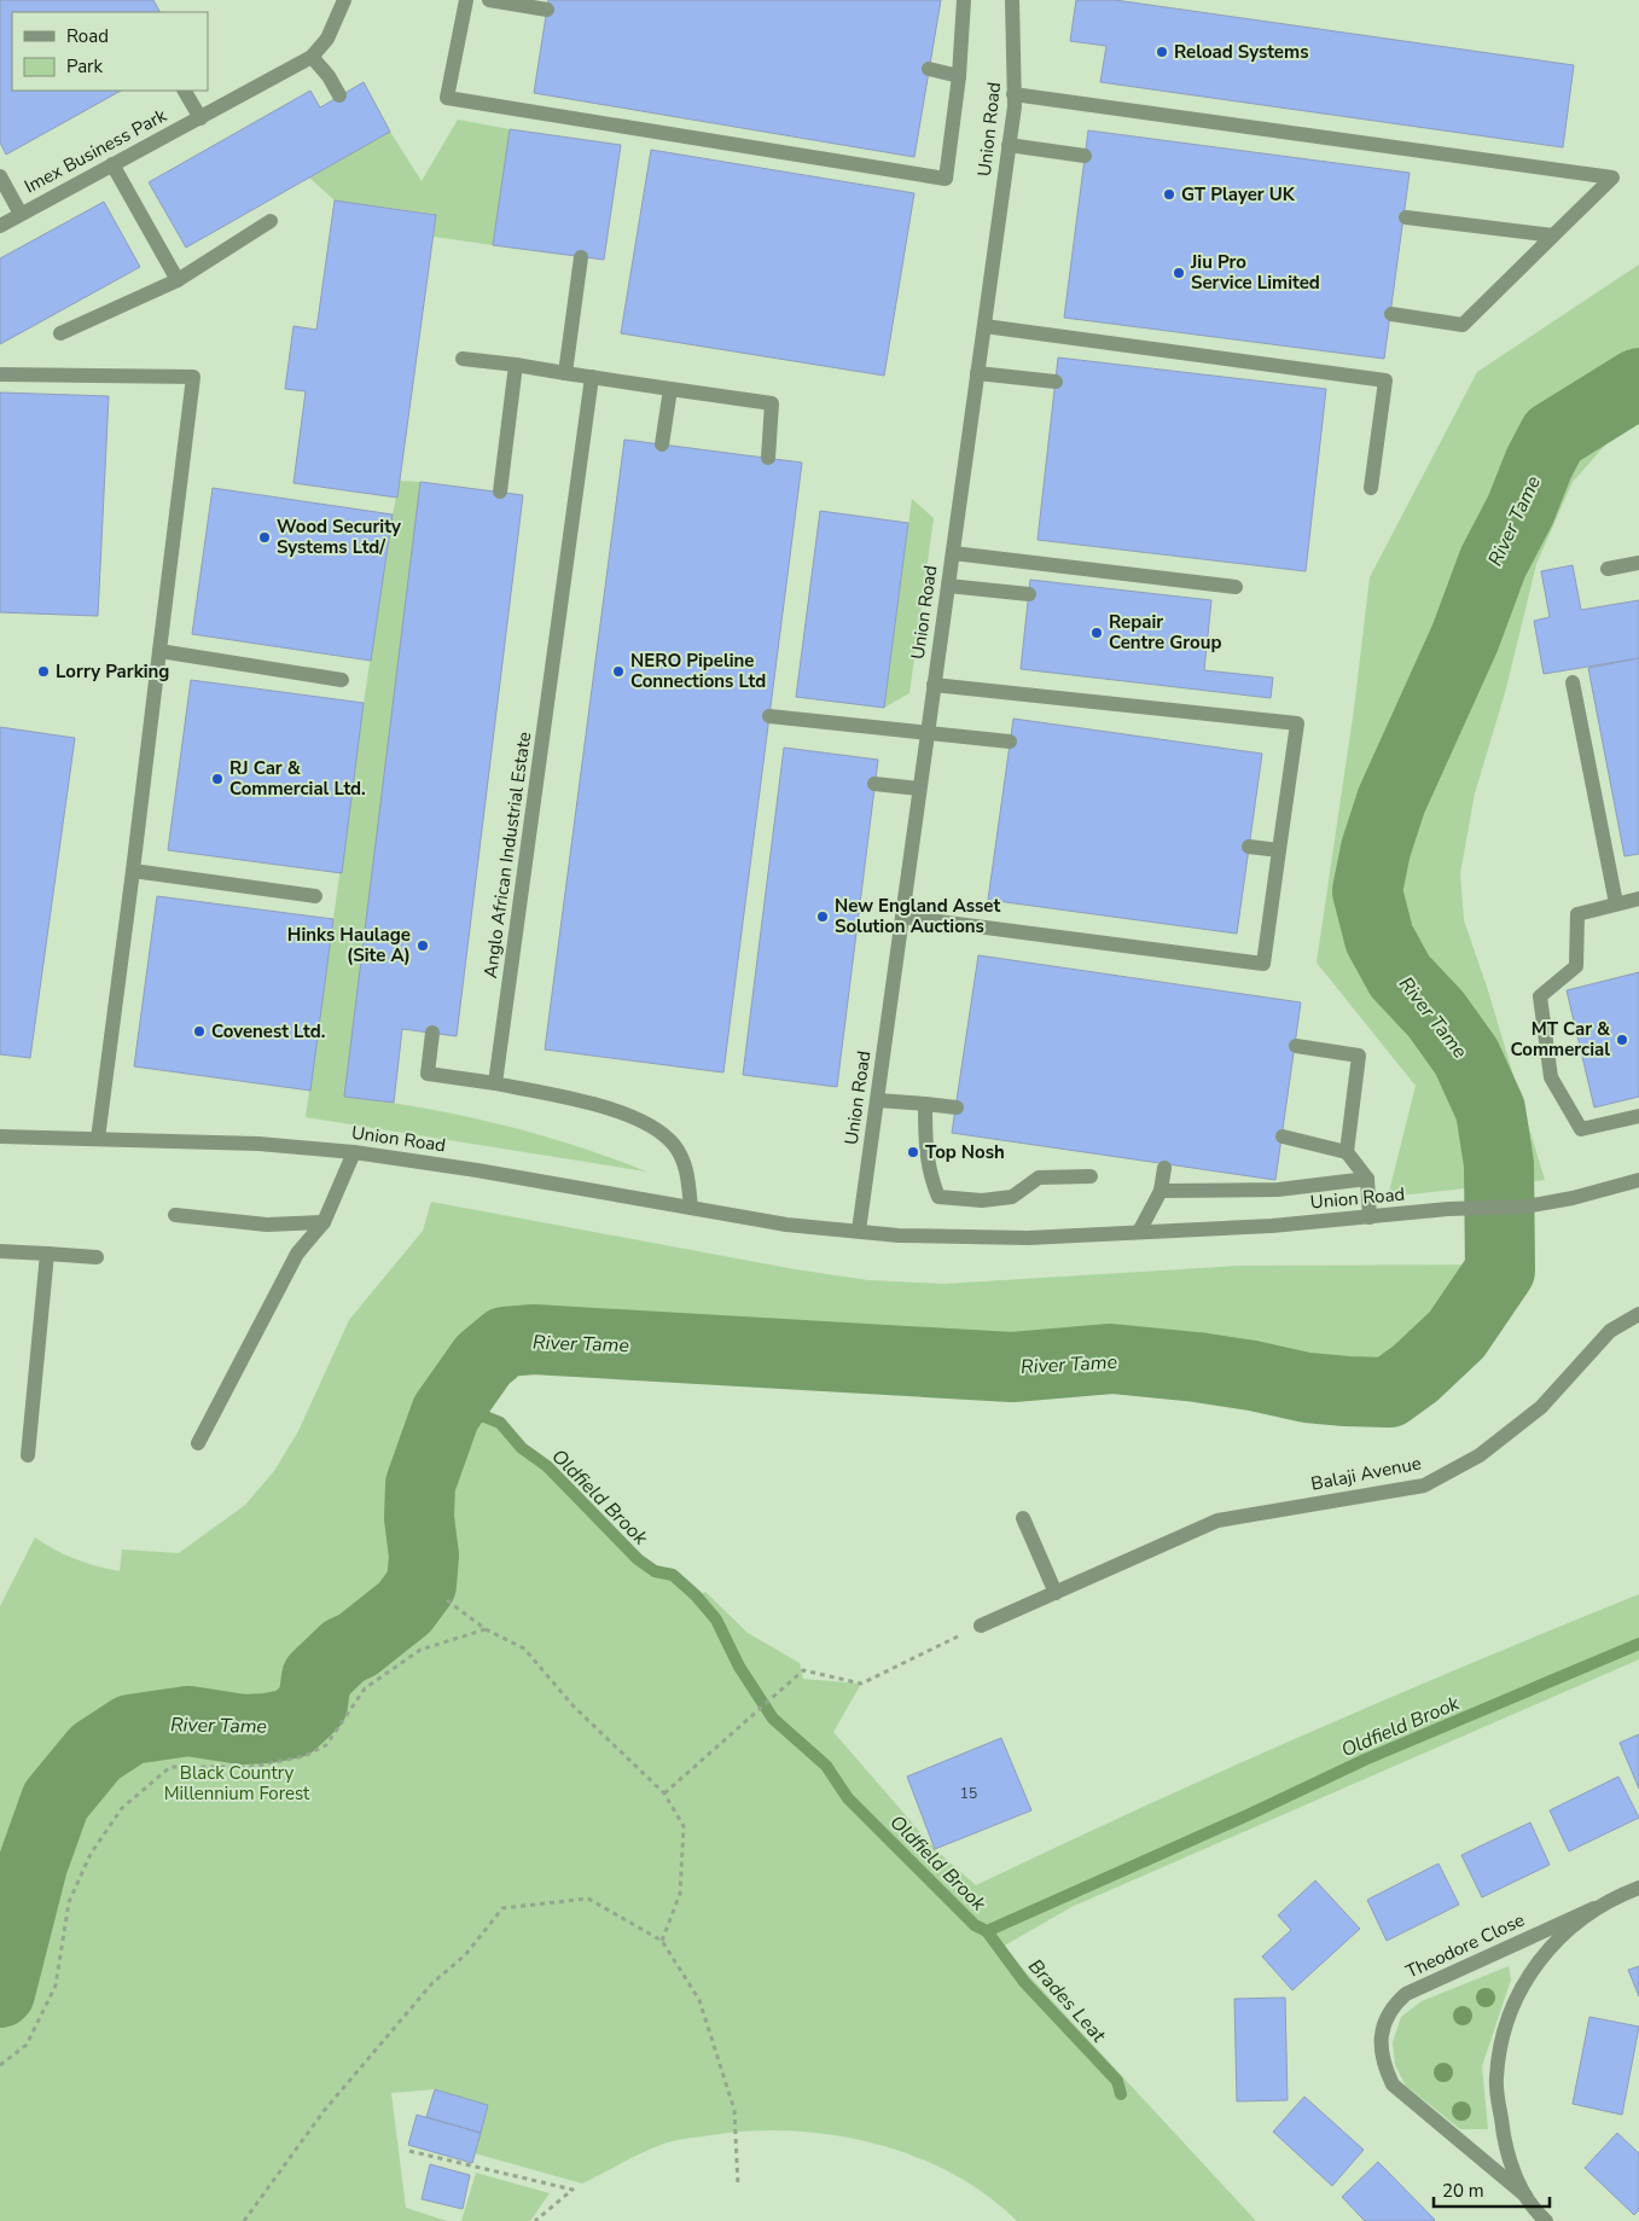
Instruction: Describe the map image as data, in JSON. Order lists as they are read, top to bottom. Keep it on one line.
{"streets":{"street":["Union Road","Imex Business Park","Anglo African Industrial Estate","Balaji Avenue","Theodore Close"]},"water":["River Tame","Oldfield Brook","Brades Leat"],"parks":["Black Country Millennium Forest"],"places":["Reload Systems","GT Player UK","Jiu Pro Service Limited","Wood Security Systems Ltd/","Repair Centre Group","Lorry Parking","NERO Pipeline Connections Ltd","RJ Car & Commercial Ltd.","New England Asset Solution Auctions","Hinks Haulage (Site A)","Covenest Ltd.","MT Car & Commercial","Top Nosh"],"house_numbers":["15"],"legend":["Road","Park"],"scale_bar":"20 m"}
